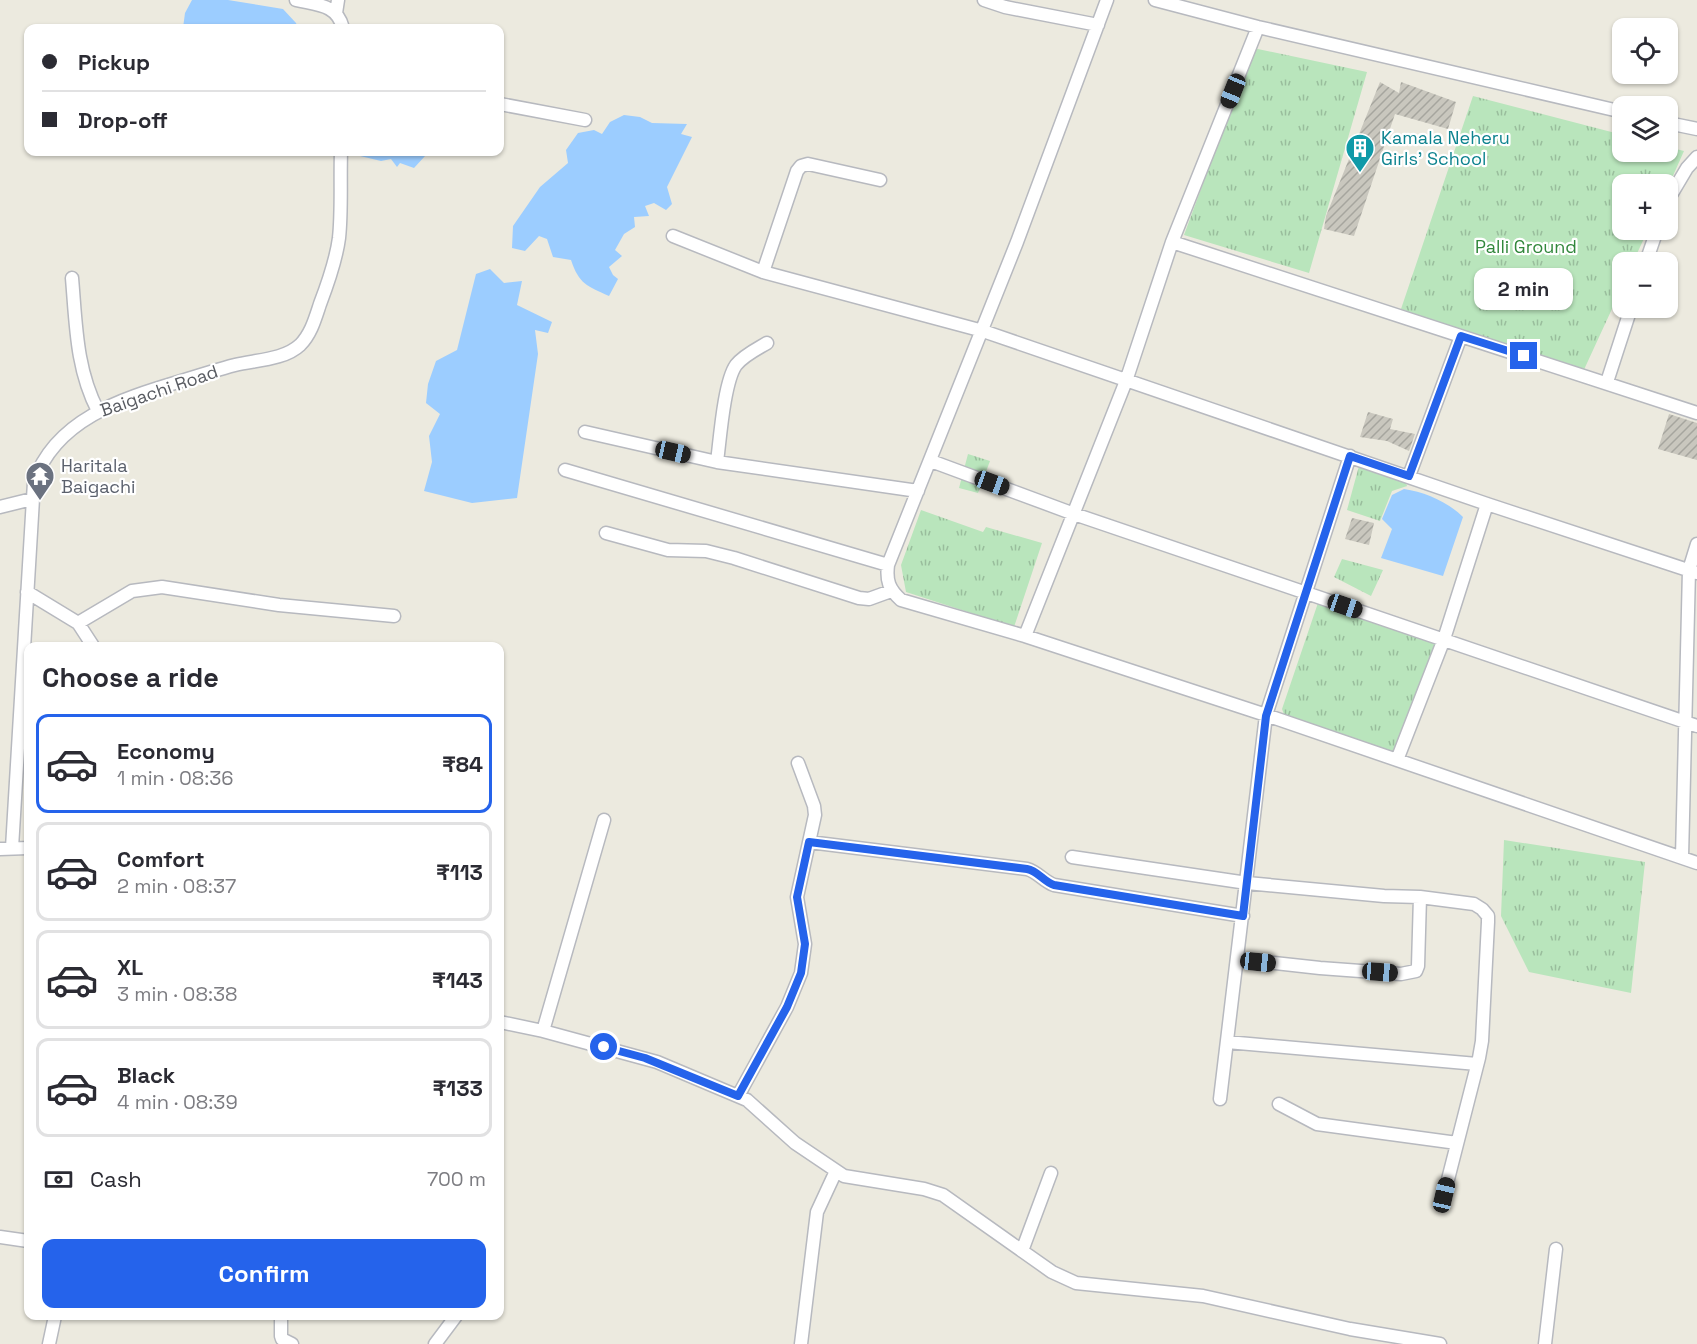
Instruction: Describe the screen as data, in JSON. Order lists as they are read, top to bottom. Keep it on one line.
{"streets":{"street":["Baigachi Road"]},"parks":["Palli Ground"],"places":{"building":["Kamala Neheru Girls' School"],"temple":["Haritala Baigachi"]},"page":{"map_buttons":["+","−"],"banner":["Pickup","Drop-off"],"bubble":"2 min","heading":"Choose a ride","list":[{"name":"Economy","note":"1 min · 08:36","value":"₹84"},{"name":"Comfort","note":"2 min · 08:37","value":"₹113"},{"name":"XL","note":"3 min · 08:38","value":"₹143"},{"name":"Black","note":"4 min · 08:39","value":"₹133"}],"pay":["Cash","700 m"],"buttons":"Confirm"}}
